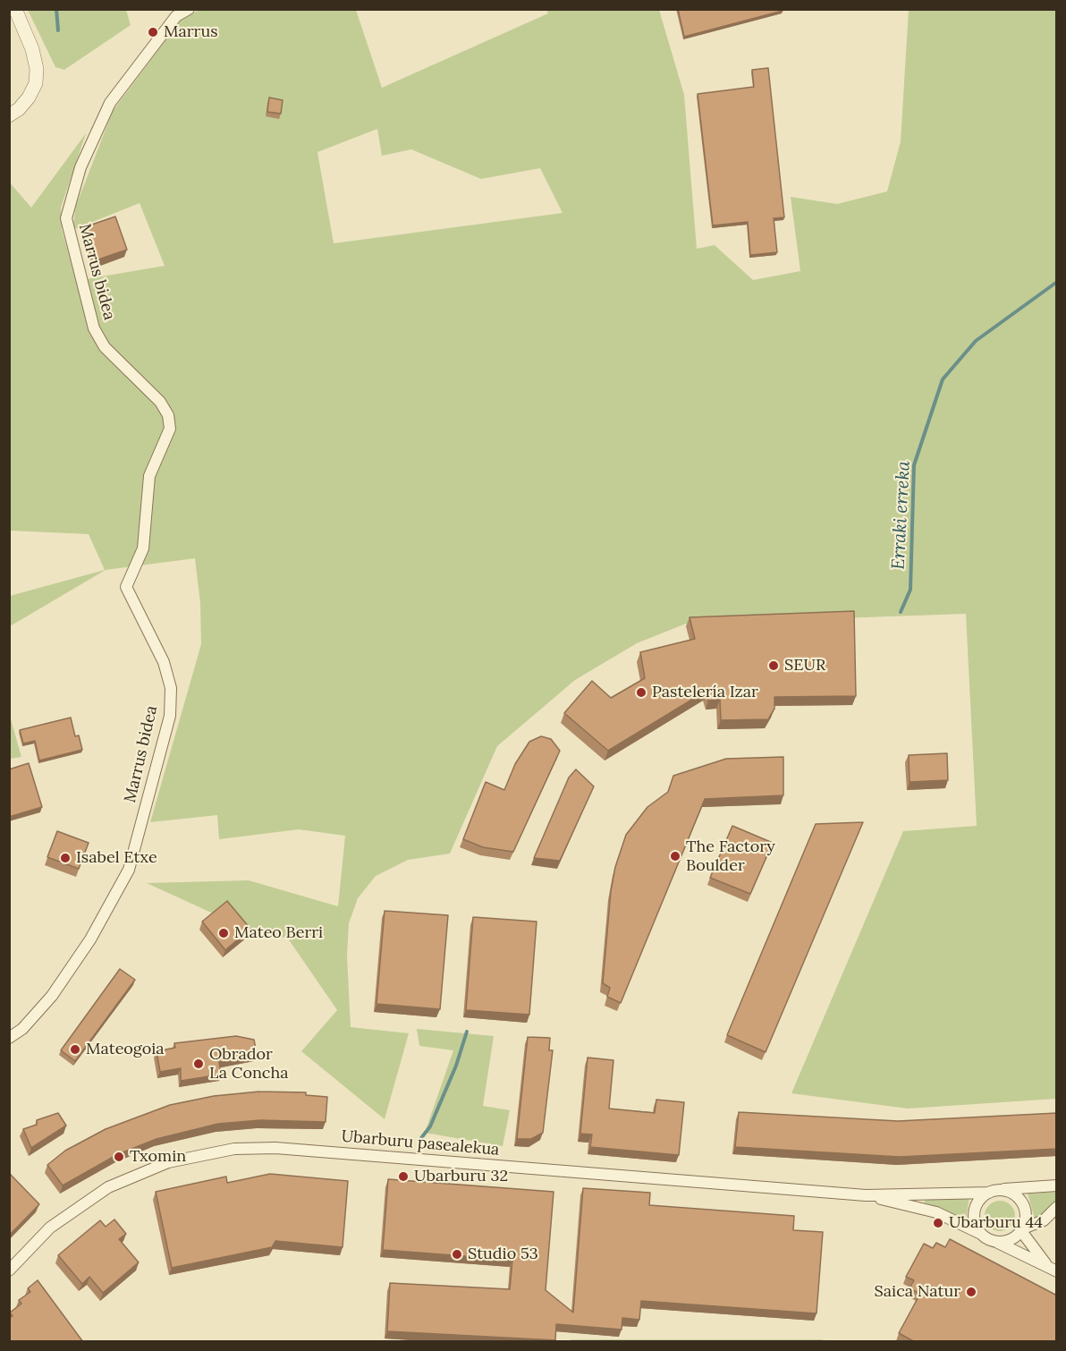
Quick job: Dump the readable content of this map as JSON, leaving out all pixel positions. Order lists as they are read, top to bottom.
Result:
{
  "streets": {
    "street": ["Marrus bidea", "Ubarburu pasealekua"]
  },
  "water": ["Erraki erreka"],
  "places": [
    "Marrus",
    "SEUR",
    "Pastelería Izar",
    "The Factory Boulder",
    "Isabel Etxe",
    "Mateo Berri",
    "Mateogoia",
    "Obrador La Concha",
    "Txomin",
    "Ubarburu 32",
    "Ubarburu 44",
    "Studio 53",
    "Saica Natur"
  ]
}
